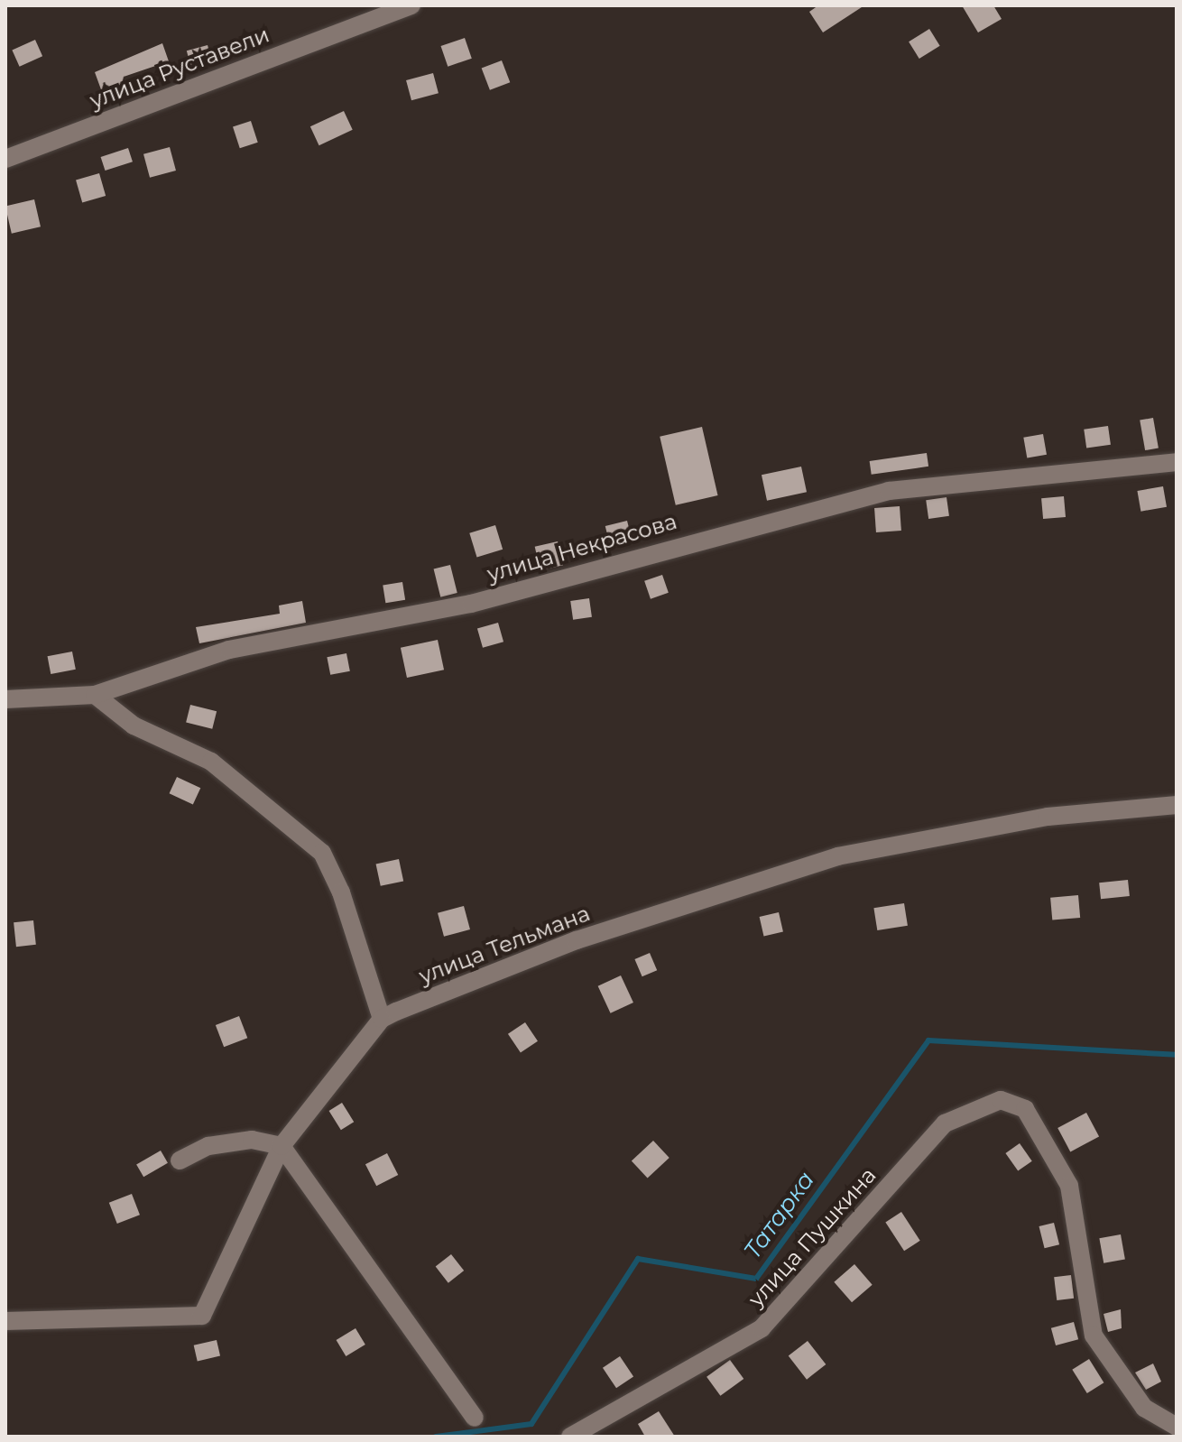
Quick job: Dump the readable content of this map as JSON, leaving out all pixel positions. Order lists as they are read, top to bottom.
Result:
{
  "streets": {
    "street": [
      "улица Руставели",
      "улица Некрасова",
      "улица Тельмана",
      "улица Пушкина"
    ]
  },
  "water": ["Татарка"]
}
